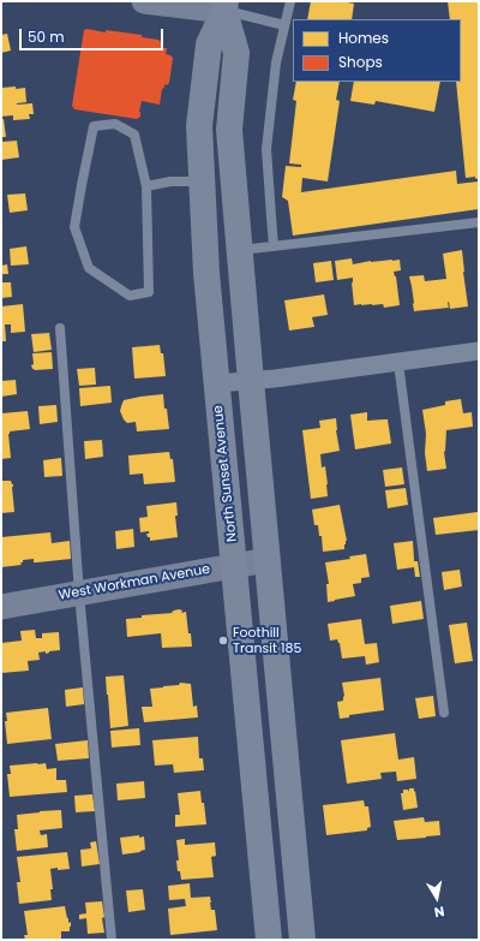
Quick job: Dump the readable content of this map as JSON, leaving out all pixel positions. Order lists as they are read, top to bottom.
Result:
{
  "streets": {
    "main road": ["North Sunset Avenue"],
    "street": ["West Workman Avenue"]
  },
  "crossings": [
    ["North Sunset Avenue", "West Workman Avenue"]
  ],
  "places": ["Foothill Transit 185"],
  "legend": ["Homes", "Shops"],
  "scale_bar": "50 m",
  "north": "bottom"
}
